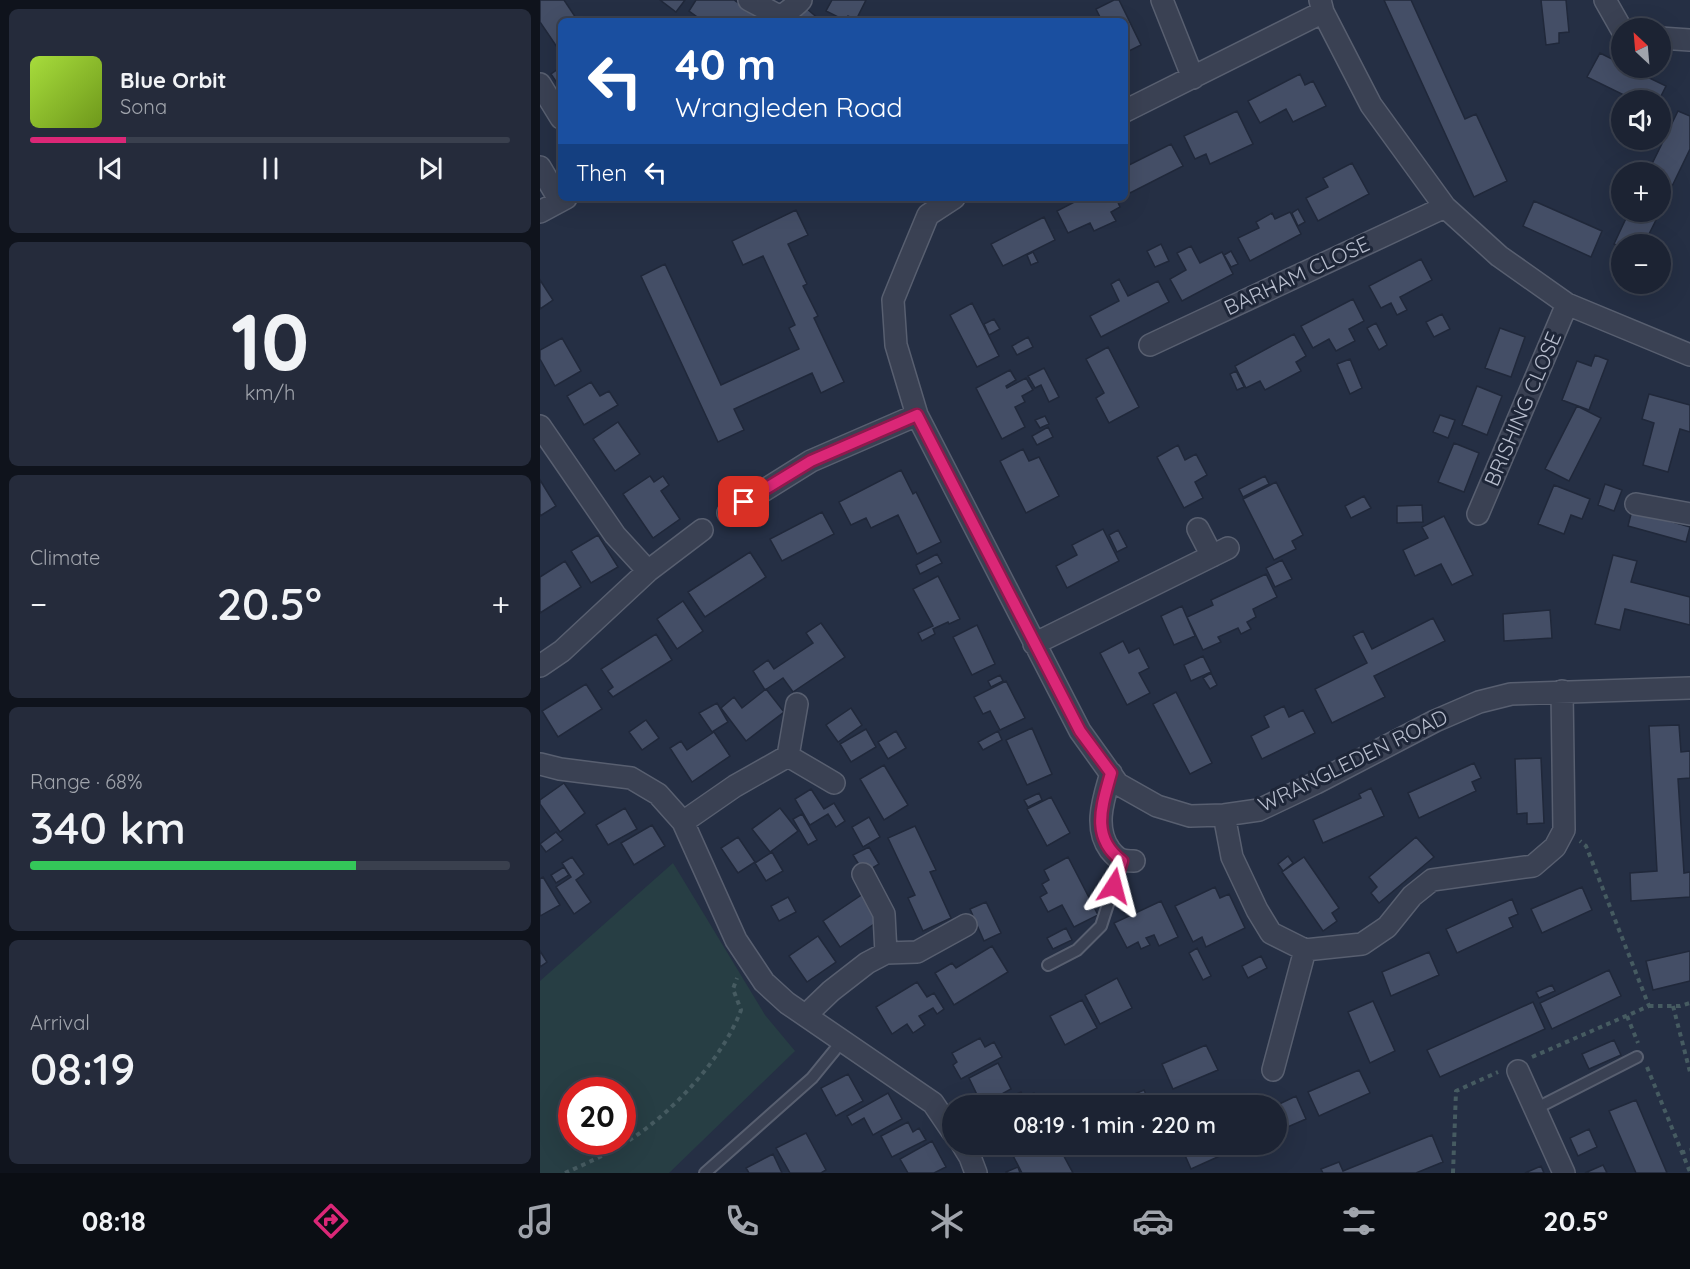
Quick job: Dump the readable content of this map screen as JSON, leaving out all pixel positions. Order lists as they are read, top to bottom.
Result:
{
  "streets": {
    "street": ["BARHAM CLOSE", "BRISHING CLOSE", "WRANGLEDEN ROAD"]
  },
  "north": "top left",
  "page": {
    "map_buttons": ["+", "−"],
    "turn": ["40 m", "Wrangleden Road"],
    "song": ["Blue Orbit", "Sona"],
    "then": "Then",
    "tile": [
      ["10", "km/h"],
      "Climate",
      ["Range · 68%", "340 km"],
      ["Arrival", "08:19"]
    ],
    "heat": ["−", "20.5°", "+"],
    "limit": "20",
    "trip": "08:19 · 1 min · 220 m",
    "tabs": ["08:18", "20.5°"]
  }
}
